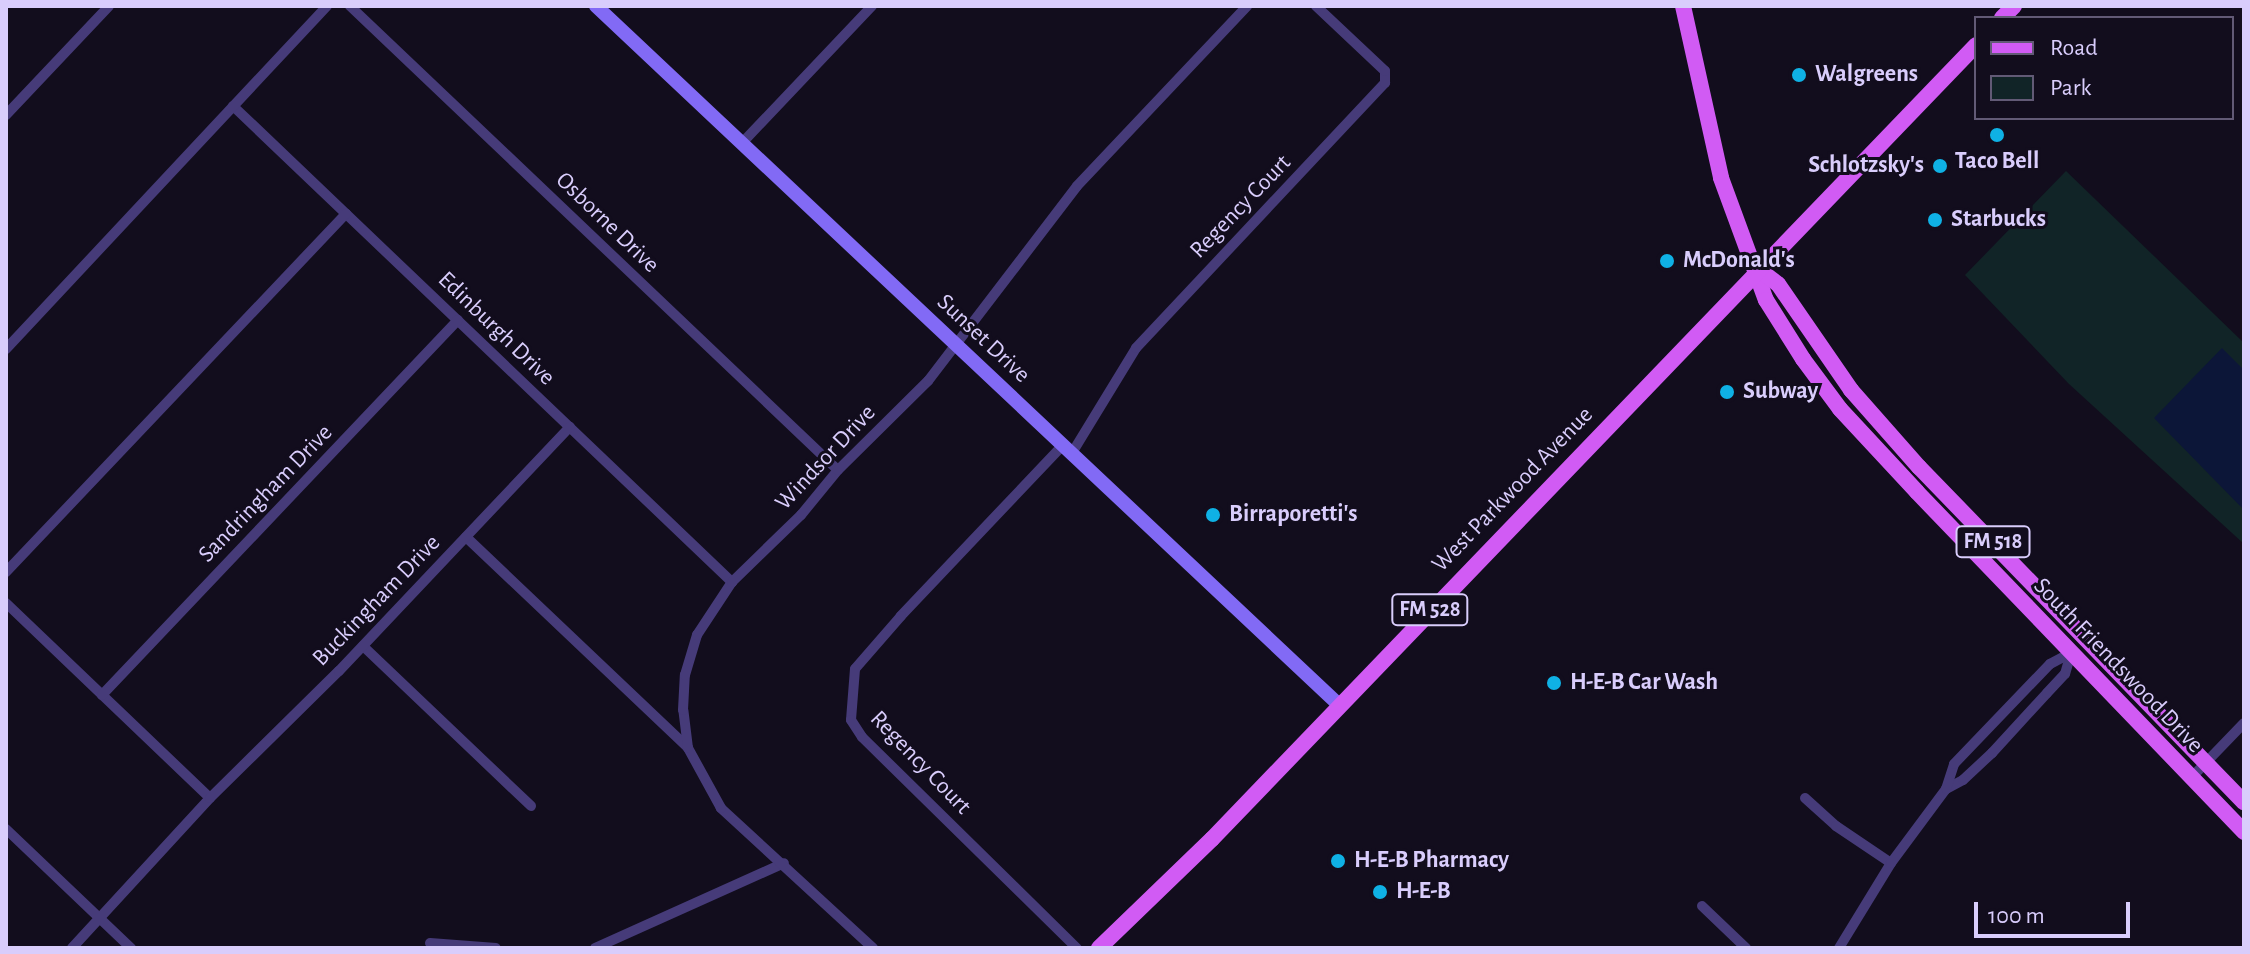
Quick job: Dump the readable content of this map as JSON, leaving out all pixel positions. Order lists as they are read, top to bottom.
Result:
{
  "streets": {
    "main road": [
      "West Parkwood Avenue",
      "FM 518",
      "FM 528",
      "South Friendswood Drive"
    ],
    "street": [
      "Regency Court",
      "Osborne Drive",
      "Edinburgh Drive",
      "Sunset Drive",
      "Windsor Drive",
      "Sandringham Drive",
      "Buckingham Drive"
    ]
  },
  "crossings": [
    ["Regency Court", "Sunset Drive"],
    ["Osborne Drive", "Windsor Drive"],
    ["Edinburgh Drive", "Windsor Drive"],
    ["Edinburgh Drive", "Sandringham Drive"],
    ["Edinburgh Drive", "Buckingham Drive"],
    ["Sunset Drive", "Windsor Drive"],
    ["Sunset Drive", "West Parkwood Avenue"],
    ["West Parkwood Avenue", "FM 528"],
    ["West Parkwood Avenue", "South Friendswood Drive"],
    ["FM 528", "South Friendswood Drive"]
  ],
  "places": [
    "Walgreens",
    "Taco Bell",
    "Schlotzsky's",
    "Starbucks",
    "McDonald's",
    "Subway",
    "Birraporetti's",
    "H-E-B Car Wash",
    "H-E-B Pharmacy",
    "H-E-B"
  ],
  "legend": ["Road", "Park"],
  "scale_bar": "100 m"
}
